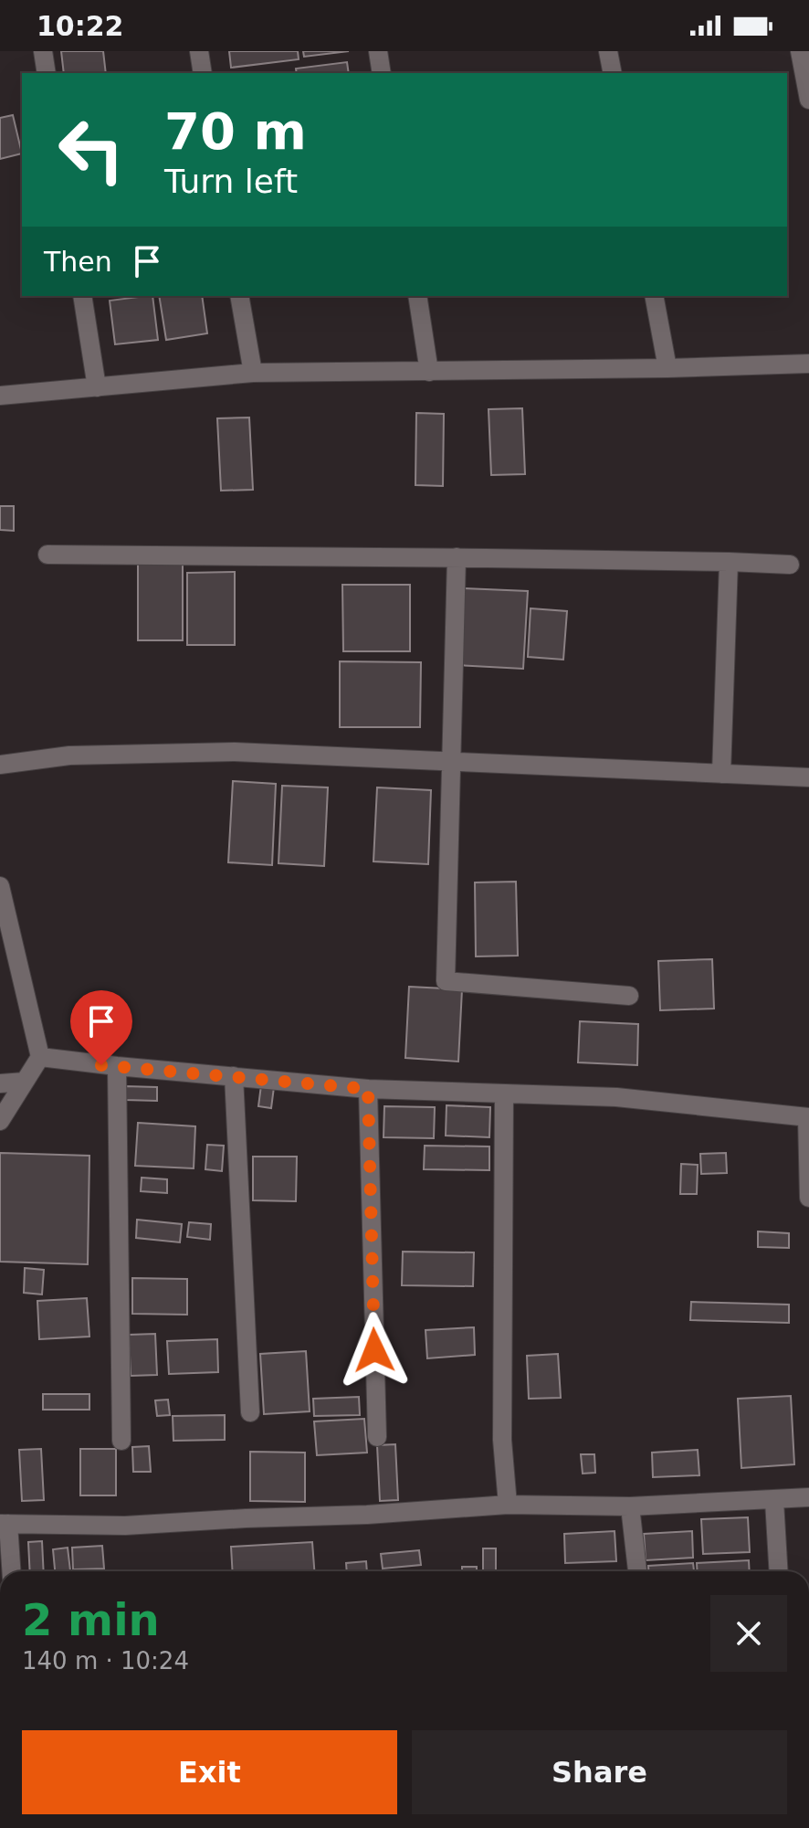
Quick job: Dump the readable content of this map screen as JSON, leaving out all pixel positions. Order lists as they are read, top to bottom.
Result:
{
  "page": {
    "status": "10:22",
    "turn": ["70 m", "Turn left"],
    "then": "Then",
    "heading": ["2 min", "140 m · 10:24"],
    "buttons": ["Exit", "Share"]
  }
}
